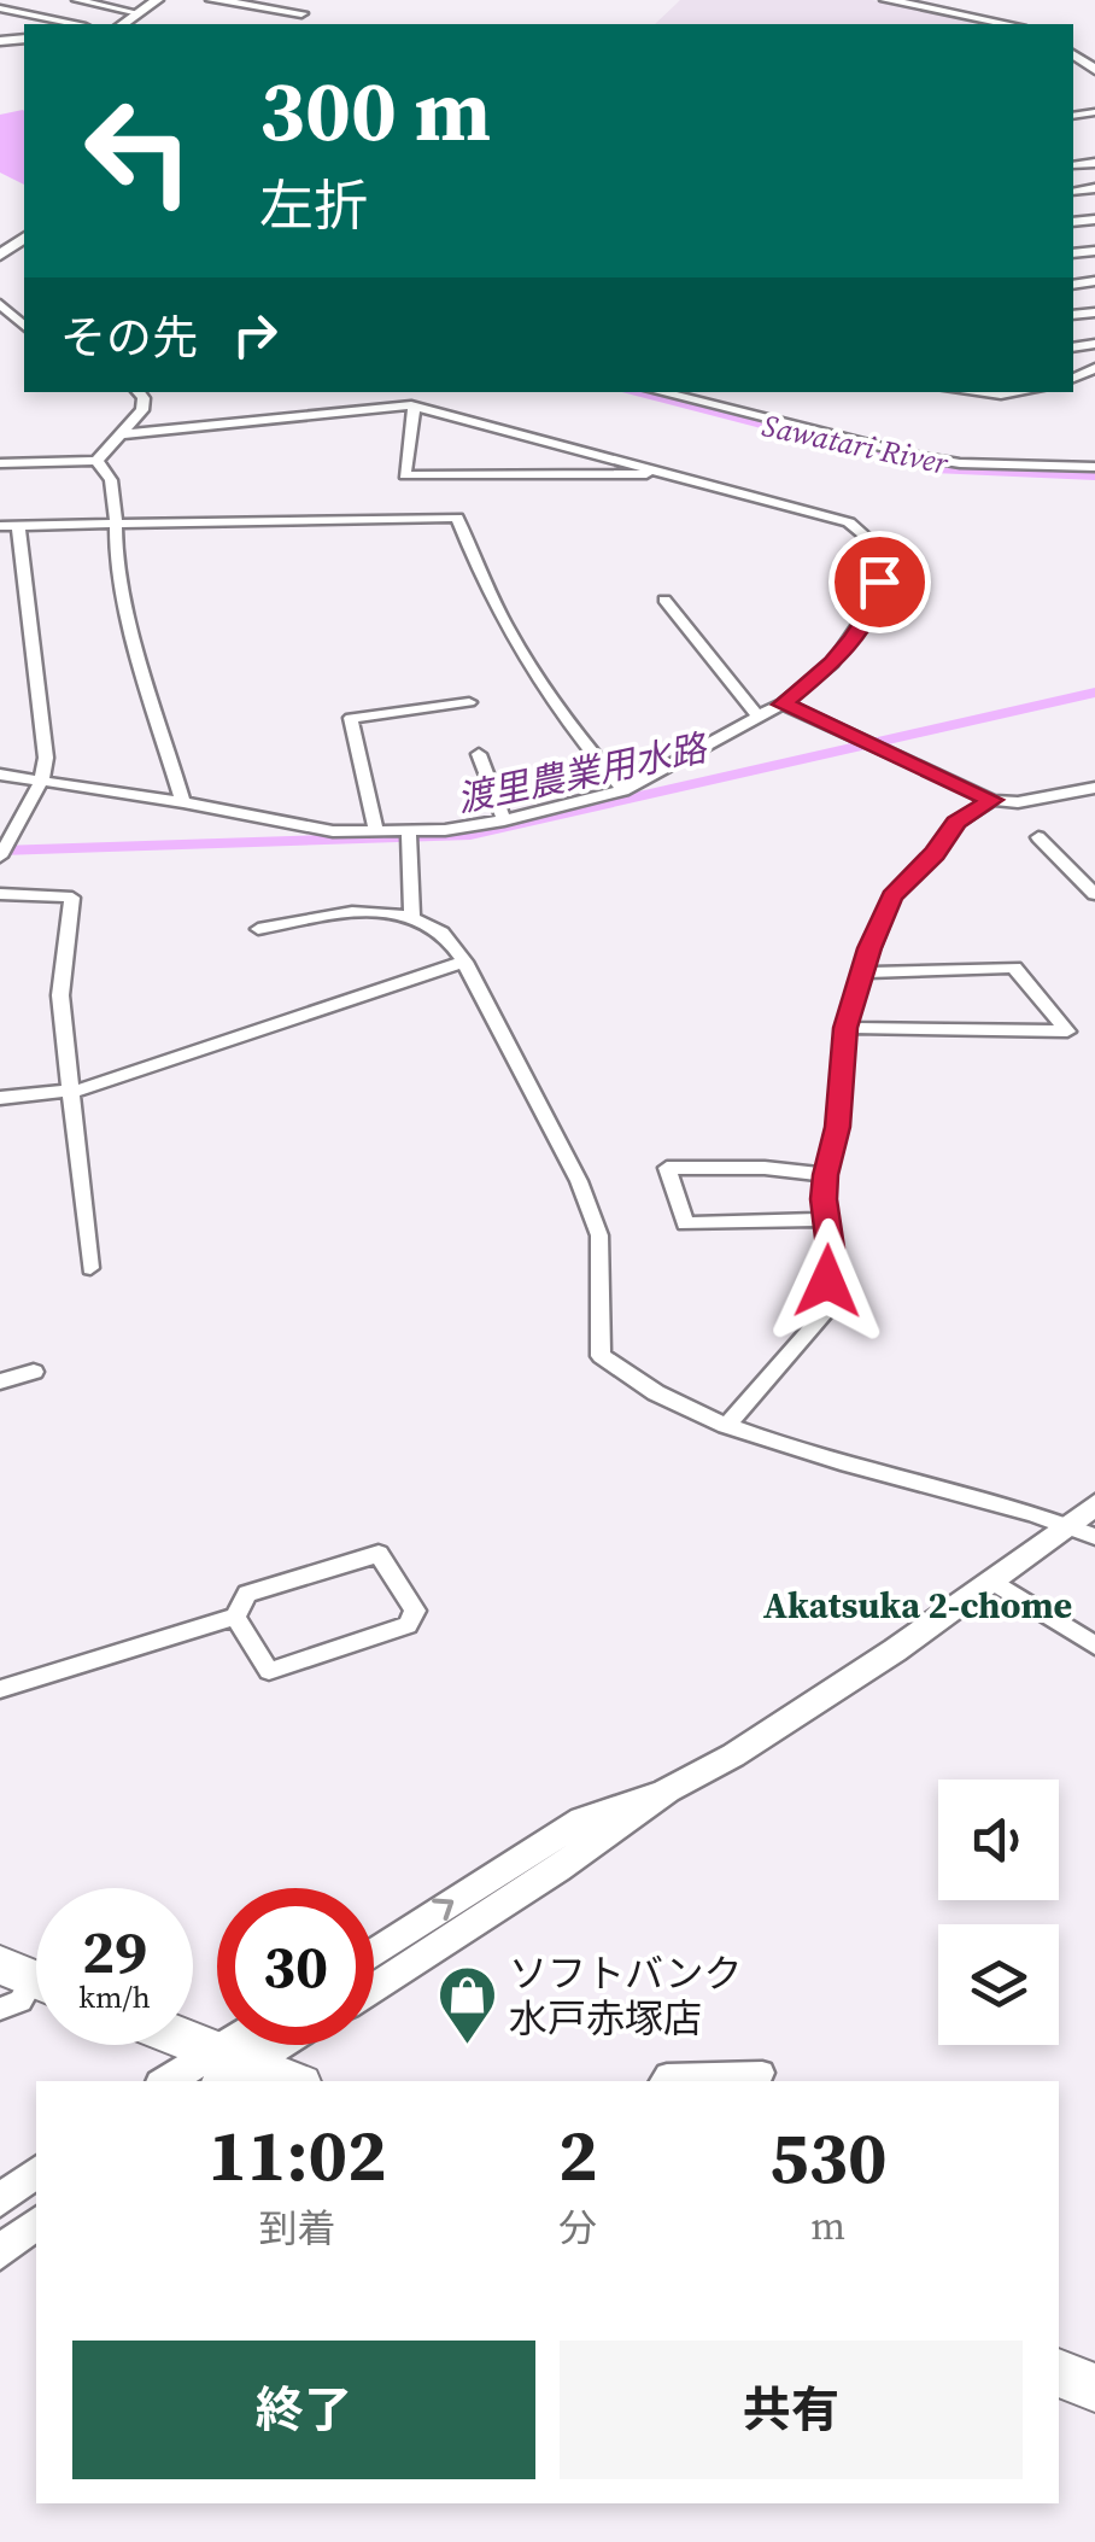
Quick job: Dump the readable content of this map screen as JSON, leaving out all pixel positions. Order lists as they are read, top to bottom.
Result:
{
  "districts": ["Akatsuka 2-chome"],
  "water": ["Sawatari River", "渡里農業用水路"],
  "places": {
    "shop": ["ソフトバンク 水戸赤塚店"]
  },
  "page": {
    "turn": ["300 m", "左折"],
    "then": "その先",
    "speed": "29 km/h",
    "limit": "30",
    "eta": [
      "11:02",
      "到着",
      "2",
      "分",
      "530",
      "m"
    ],
    "buttons": ["終了", "共有"]
  }
}
